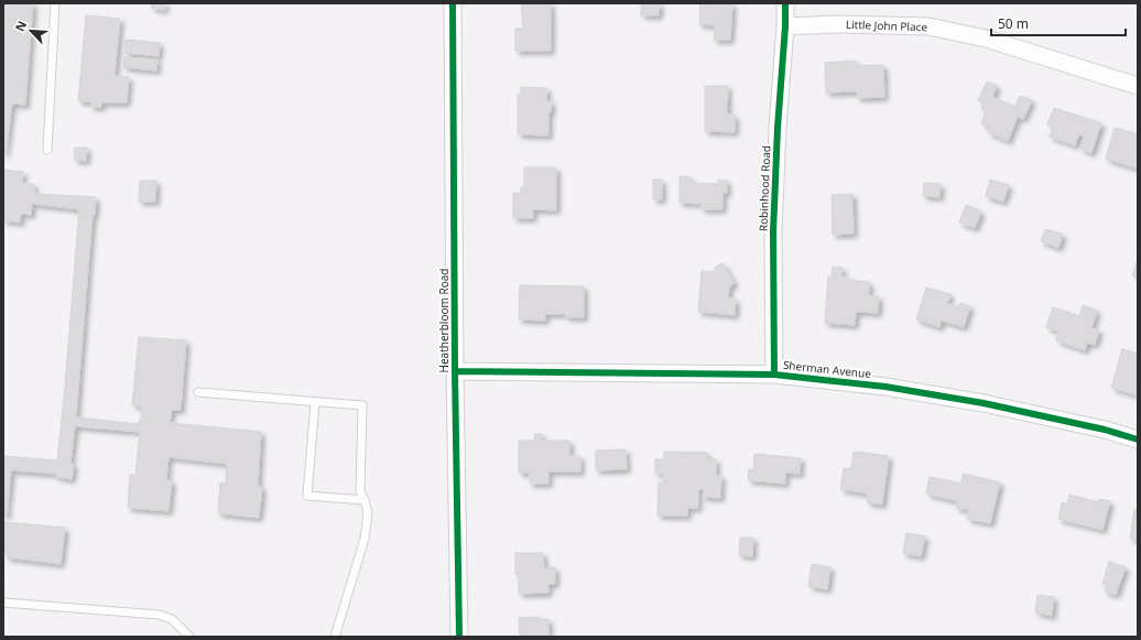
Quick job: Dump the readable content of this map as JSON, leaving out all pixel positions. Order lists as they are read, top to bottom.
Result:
{
  "streets": {
    "street": [
      "Little John Place",
      "Robinhood Road",
      "Heatherbloom Road",
      "Sherman Avenue"
    ]
  },
  "crossings": [
    ["Little John Place", "Robinhood Road"],
    ["Robinhood Road", "Sherman Avenue"],
    ["Heatherbloom Road", "Sherman Avenue"]
  ],
  "scale_bar": "50 m",
  "north": "top left"
}
